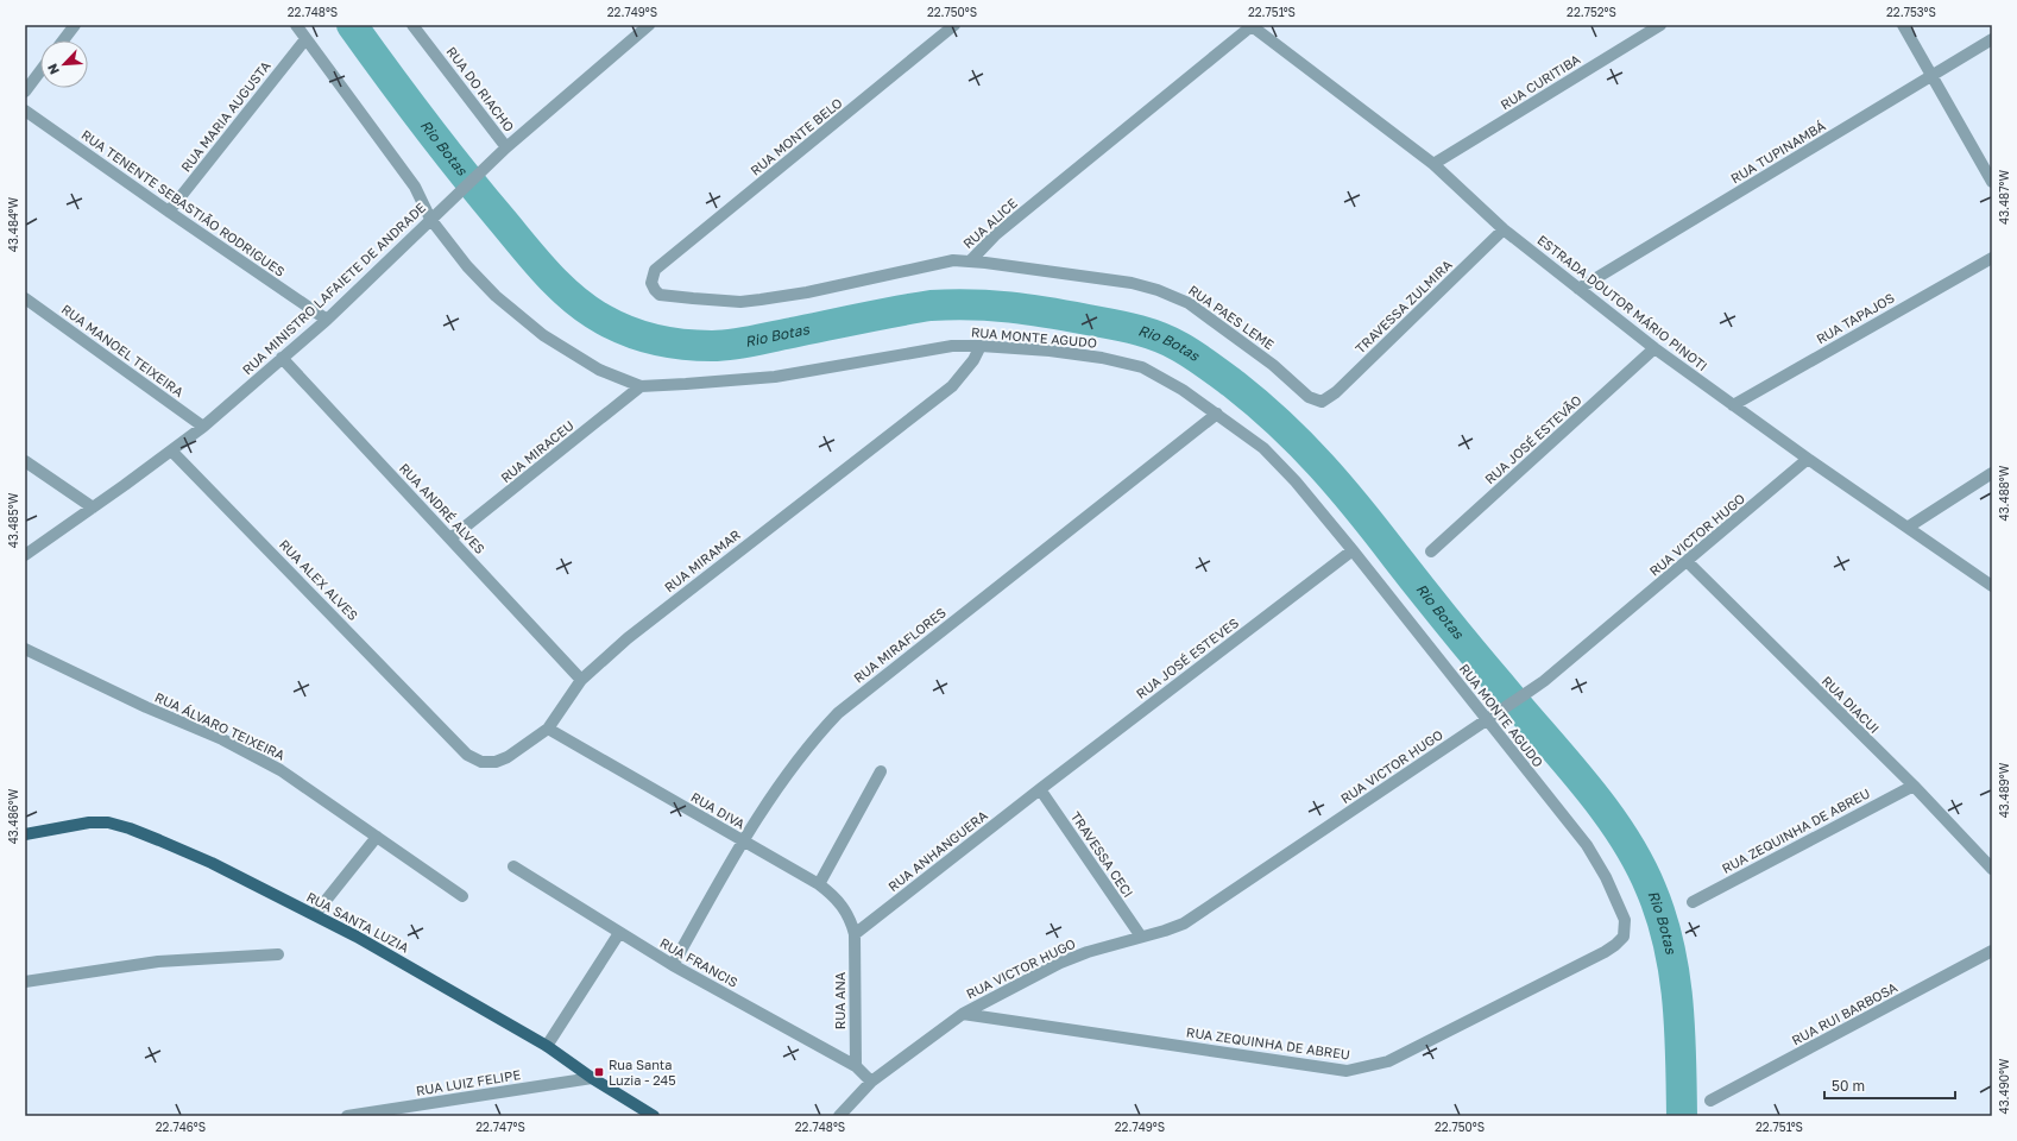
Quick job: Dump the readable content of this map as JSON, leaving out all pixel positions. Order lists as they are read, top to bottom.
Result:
{
  "streets": {
    "main road": ["RUA SANTA LUZIA"],
    "street": [
      "RUA CURITIBA",
      "RUA DO RIACHO",
      "RUA MARIA AUGUSTA",
      "RUA MONTE BELO",
      "RUA TUPINAMBÁ",
      "RUA TENENTE SEBASTIÃO RODRIGUES",
      "RUA ALICE",
      "RUA MINISTRO LAFAIETE DE ANDRADE",
      "ESTRADA DOUTOR MÁRIO PINOTI",
      "TRAVESSA ZULMIRA",
      "RUA PAES LEME",
      "RUA TAPAJOS",
      "RUA MONTE AGUDO",
      "RUA MANOEL TEIXEIRA",
      "RUA JOSÉ ESTEVÃO",
      "RUA MIRACEU",
      "RUA ANDRÉ ALVES",
      "RUA VICTOR HUGO",
      "RUA MIRAMAR",
      "RUA ALEX ALVES",
      "RUA MIRAFLORES",
      "RUA JOSÉ ESTEVES",
      "RUA DIACUI",
      "RUA ÁLVARO TEIXEIRA",
      "RUA DIVA",
      "RUA ZEQUINHA DE ABREU",
      "RUA ANHANGUERA",
      "TRAVESSA CECI",
      "RUA FRANCIS",
      "RUA ANA",
      "RUA RUI BARBOSA",
      "RUA LUIZ FELIPE"
    ]
  },
  "crossings": [
    ["RUA CURITIBA", "ESTRADA DOUTOR MÁRIO PINOTI"],
    ["RUA DO RIACHO", "RUA MINISTRO LAFAIETE DE ANDRADE"],
    ["RUA MARIA AUGUSTA", "RUA TENENTE SEBASTIÃO RODRIGUES"],
    ["RUA MARIA AUGUSTA", "RUA MONTE AGUDO"],
    ["RUA MONTE BELO", "RUA ALICE"],
    ["RUA TUPINAMBÁ", "ESTRADA DOUTOR MÁRIO PINOTI"],
    ["RUA TENENTE SEBASTIÃO RODRIGUES", "RUA MINISTRO LAFAIETE DE ANDRADE"],
    ["RUA ALICE", "ESTRADA DOUTOR MÁRIO PINOTI"],
    ["RUA ALICE", "RUA PAES LEME"],
    ["RUA MINISTRO LAFAIETE DE ANDRADE", "RUA MONTE AGUDO"],
    ["RUA MINISTRO LAFAIETE DE ANDRADE", "RUA MANOEL TEIXEIRA"],
    ["RUA MINISTRO LAFAIETE DE ANDRADE", "RUA ANDRÉ ALVES"],
    ["RUA MINISTRO LAFAIETE DE ANDRADE", "RUA ALEX ALVES"],
    ["ESTRADA DOUTOR MÁRIO PINOTI", "TRAVESSA ZULMIRA"],
    ["ESTRADA DOUTOR MÁRIO PINOTI", "RUA TAPAJOS"],
    ["ESTRADA DOUTOR MÁRIO PINOTI", "RUA JOSÉ ESTEVÃO"],
    ["ESTRADA DOUTOR MÁRIO PINOTI", "RUA VICTOR HUGO"],
    ["TRAVESSA ZULMIRA", "RUA PAES LEME"],
    ["RUA MONTE AGUDO", "RUA MIRACEU"],
    ["RUA MONTE AGUDO", "RUA VICTOR HUGO"],
    ["RUA MONTE AGUDO", "RUA MIRAMAR"],
    ["RUA MONTE AGUDO", "RUA MIRAFLORES"],
    ["RUA MONTE AGUDO", "RUA JOSÉ ESTEVES"],
    ["RUA MONTE AGUDO", "RUA ZEQUINHA DE ABREU"],
    ["RUA MIRACEU", "RUA ANDRÉ ALVES"],
    ["RUA ANDRÉ ALVES", "RUA MIRAMAR"],
    ["RUA VICTOR HUGO", "RUA DIACUI"],
    ["RUA VICTOR HUGO", "RUA ZEQUINHA DE ABREU"],
    ["RUA VICTOR HUGO", "TRAVESSA CECI"],
    ["RUA VICTOR HUGO", "RUA FRANCIS"],
    ["RUA MIRAMAR", "RUA ALEX ALVES"],
    ["RUA MIRAMAR", "RUA DIVA"],
    ["RUA MIRAFLORES", "RUA DIVA"],
    ["RUA MIRAFLORES", "RUA FRANCIS"],
    ["RUA JOSÉ ESTEVES", "RUA ANHANGUERA"],
    ["RUA JOSÉ ESTEVES", "TRAVESSA CECI"],
    ["RUA DIACUI", "RUA ZEQUINHA DE ABREU"],
    ["RUA DIVA", "RUA ANHANGUERA"],
    ["RUA DIVA", "RUA ANA"],
    ["RUA ANHANGUERA", "TRAVESSA CECI"],
    ["RUA ANHANGUERA", "RUA ANA"],
    ["RUA SANTA LUZIA", "RUA LUIZ FELIPE"],
    ["RUA FRANCIS", "RUA ANA"]
  ],
  "water": ["Rio Botas"],
  "places": {
    "transit": ["Rua Santa Luzia - 245"]
  },
  "scale_bar": "50 m",
  "north": "bottom left",
  "coordinates": [
    "22.748°S",
    "22.749°S",
    "22.750°S",
    "22.751°S",
    "22.752°S",
    "22.753°S",
    "43.487°W",
    "43.484°W",
    "43.488°W",
    "43.485°W",
    "43.489°W",
    "43.486°W",
    "43.490°W",
    "22.746°S",
    "22.747°S"
  ]
}
